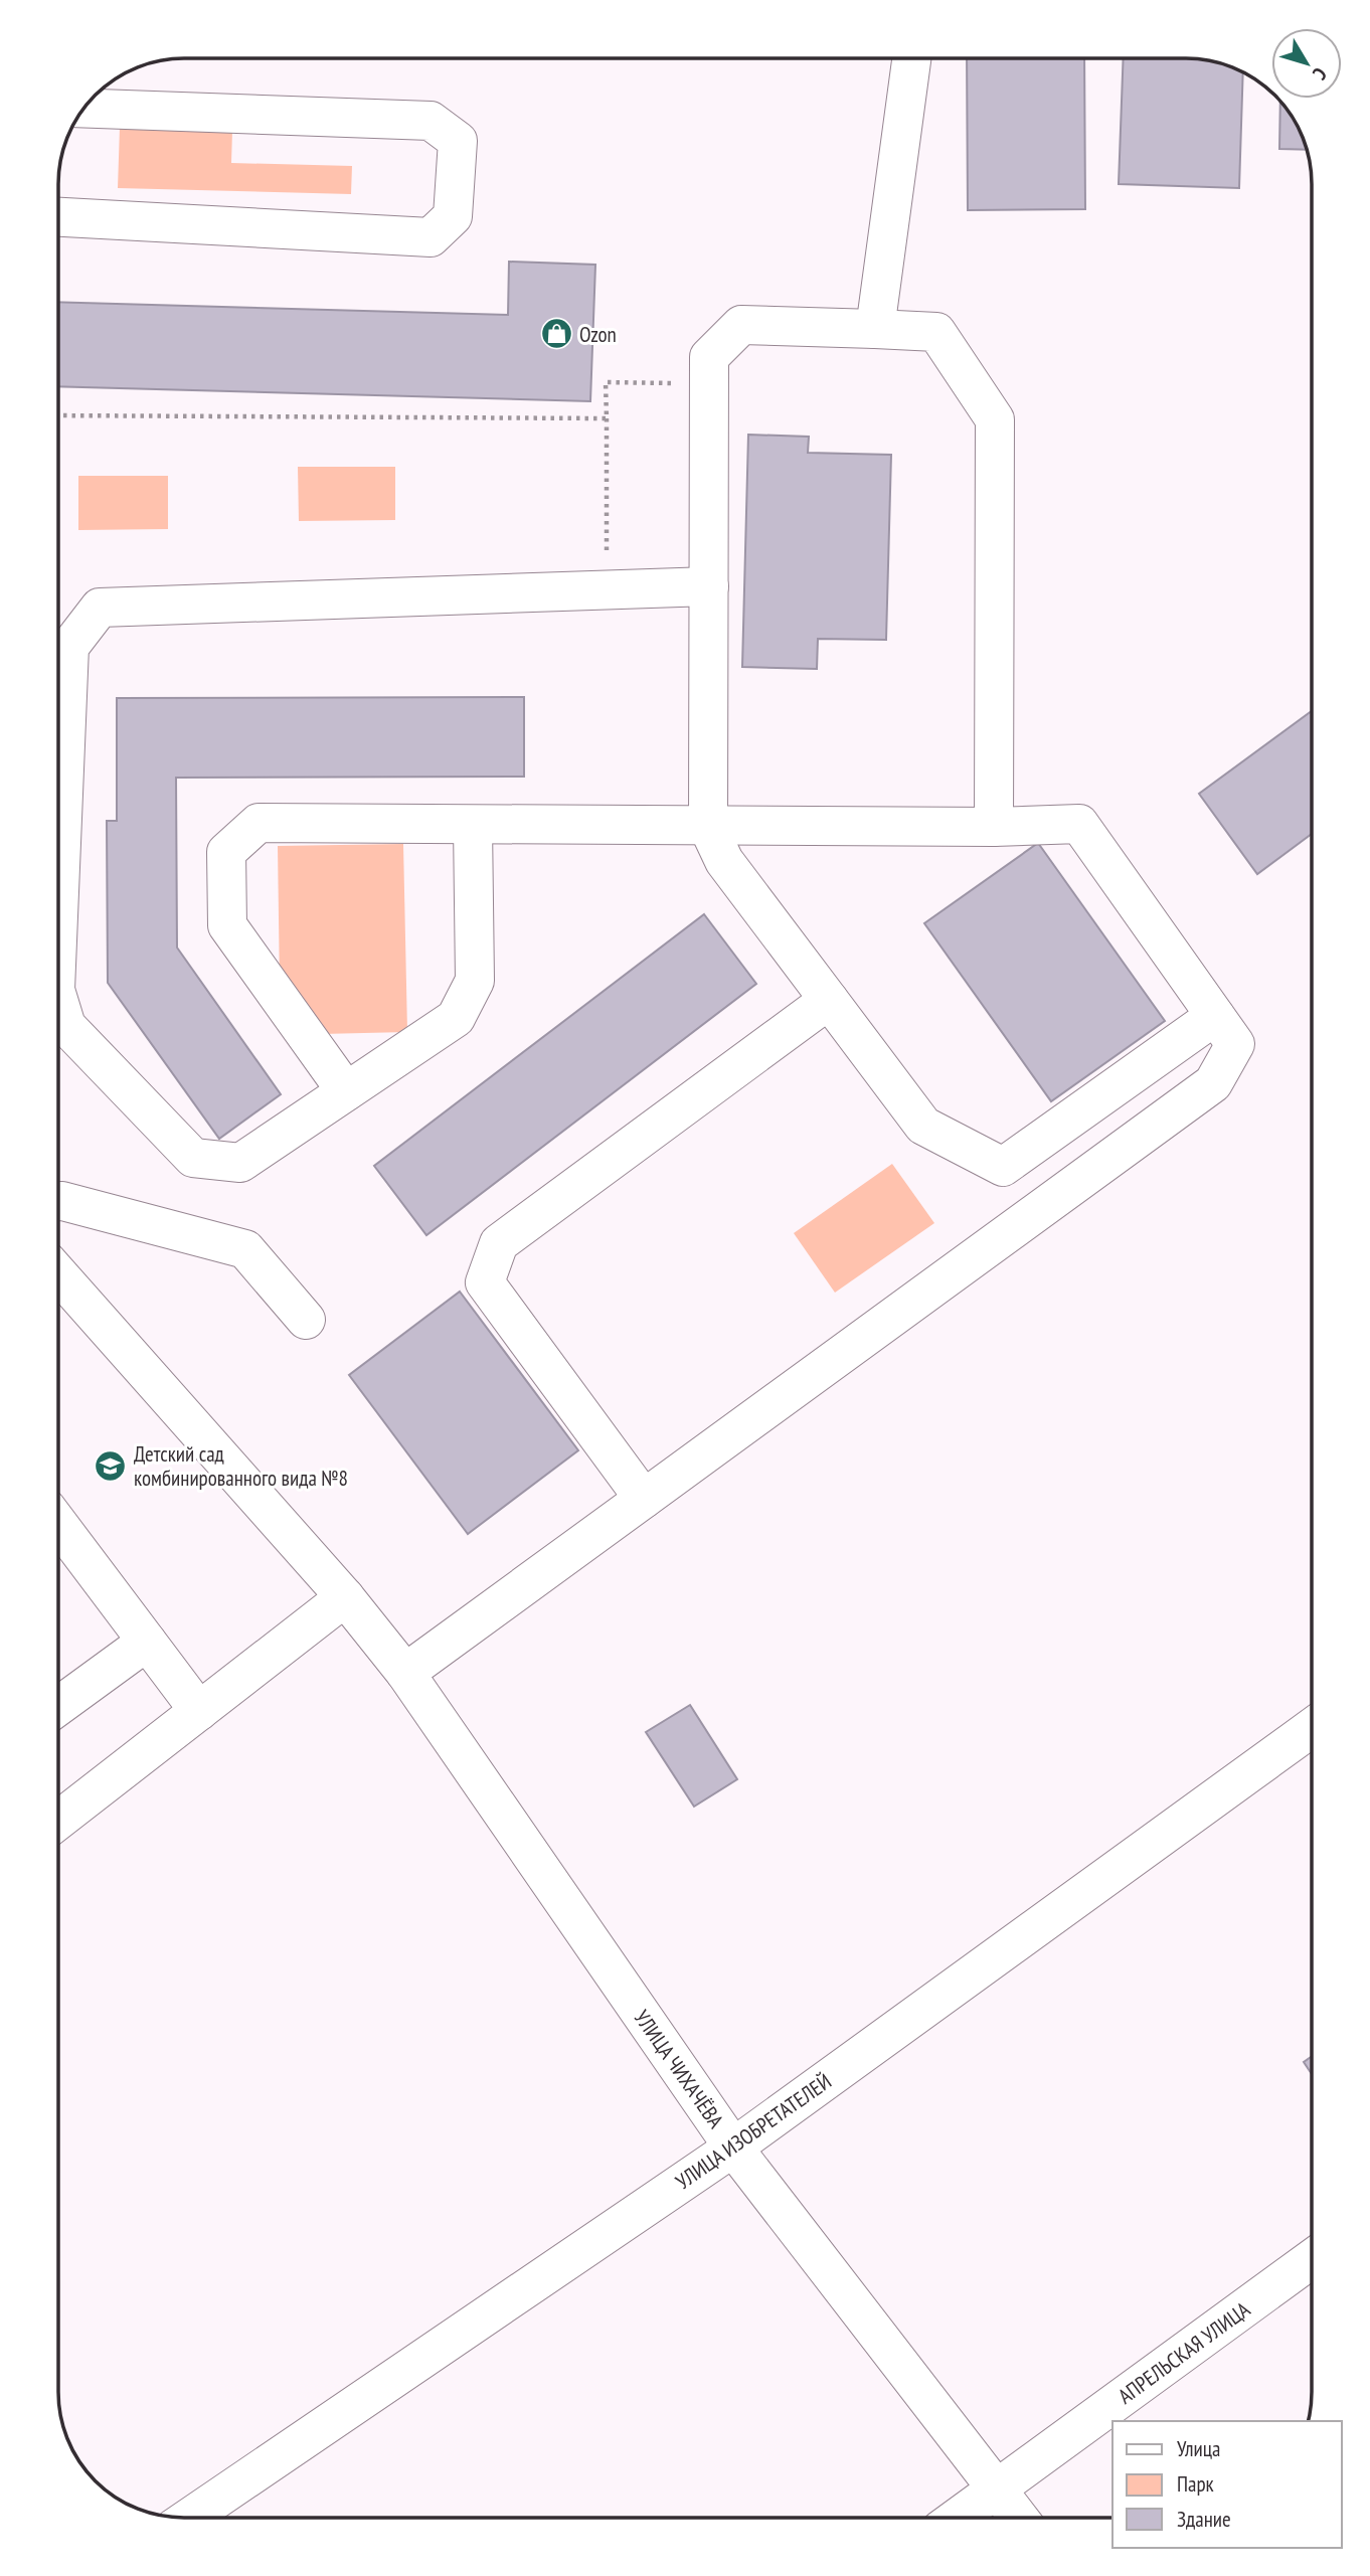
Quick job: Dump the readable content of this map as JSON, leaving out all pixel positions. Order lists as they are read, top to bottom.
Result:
{
  "streets": {
    "street": ["УЛИЦА ЧИХАЧЁВА", "УЛИЦА ИЗОБРЕТАТЕЛЕЙ", "АПРЕЛЬСКАЯ УЛИЦА"]
  },
  "crossings": [
    ["УЛИЦА ЧИХАЧЁВА", "УЛИЦА ИЗОБРЕТАТЕЛЕЙ"],
    ["УЛИЦА ЧИХАЧЁВА", "АПРЕЛЬСКАЯ УЛИЦА"]
  ],
  "places": {
    "shop": ["Ozon"],
    "school or university": ["Детский сад комбинированного вида №8"]
  },
  "legend": ["Улица", "Парк", "Здание"],
  "north": "bottom right"
}
